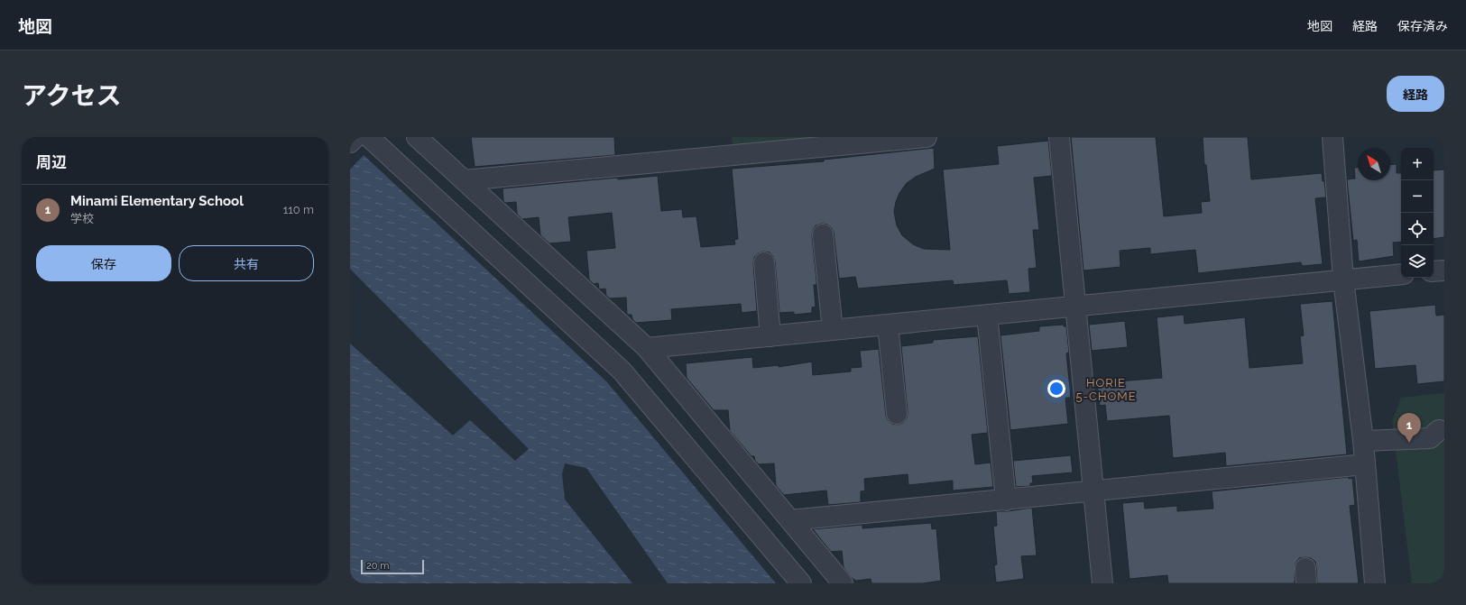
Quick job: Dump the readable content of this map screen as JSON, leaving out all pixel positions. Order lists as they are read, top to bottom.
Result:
{
  "districts": ["HORIE 5-CHOME"],
  "scale_bar": "20 m",
  "north": "top left",
  "page": {
    "header": "地図",
    "nav": ["地図", "経路", "保存済み"],
    "title": "アクセス",
    "buttons": [
      "経路",
      ["保存", "共有"]
    ],
    "heading": "周辺",
    "map_buttons": ["+", "−"],
    "list": [
      {
        "mark": "1",
        "name": "Minami Elementary School",
        "note": "学校",
        "value": "110 m"
      }
    ],
    "pins": "1",
    "scale": "20 m"
  }
}
